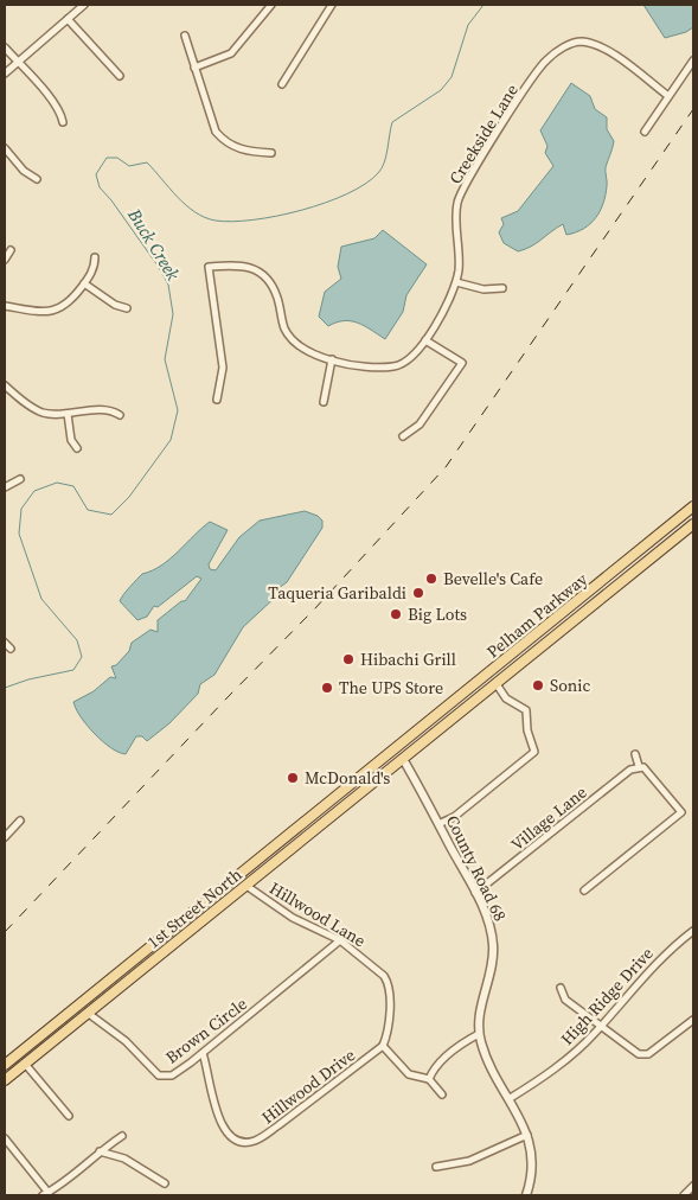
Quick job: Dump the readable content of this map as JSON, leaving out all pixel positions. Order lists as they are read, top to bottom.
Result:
{
  "streets": {
    "main road": ["Pelham Parkway", "1st Street North"],
    "street": [
      "Creekside Lane",
      "Village Lane",
      "County Road 68",
      "Hillwood Lane",
      "High Ridge Drive",
      "Brown Circle",
      "Hillwood Drive"
    ]
  },
  "crossings": [
    ["Pelham Parkway", "County Road 68"],
    ["Pelham Parkway", "1st Street North"],
    ["Village Lane", "County Road 68"],
    ["County Road 68", "1st Street North"],
    ["County Road 68", "High Ridge Drive"],
    ["1st Street North", "Hillwood Lane"],
    ["1st Street North", "Brown Circle"],
    ["Hillwood Lane", "Brown Circle"],
    ["Hillwood Lane", "Hillwood Drive"],
    ["Brown Circle", "Hillwood Drive"]
  ],
  "water": ["Buck Creek"],
  "places": [
    "Bevelle's Cafe",
    "Taqueria Garibaldi",
    "Big Lots",
    "Hibachi Grill",
    "Sonic",
    "The UPS Store",
    "McDonald's"
  ]
}
